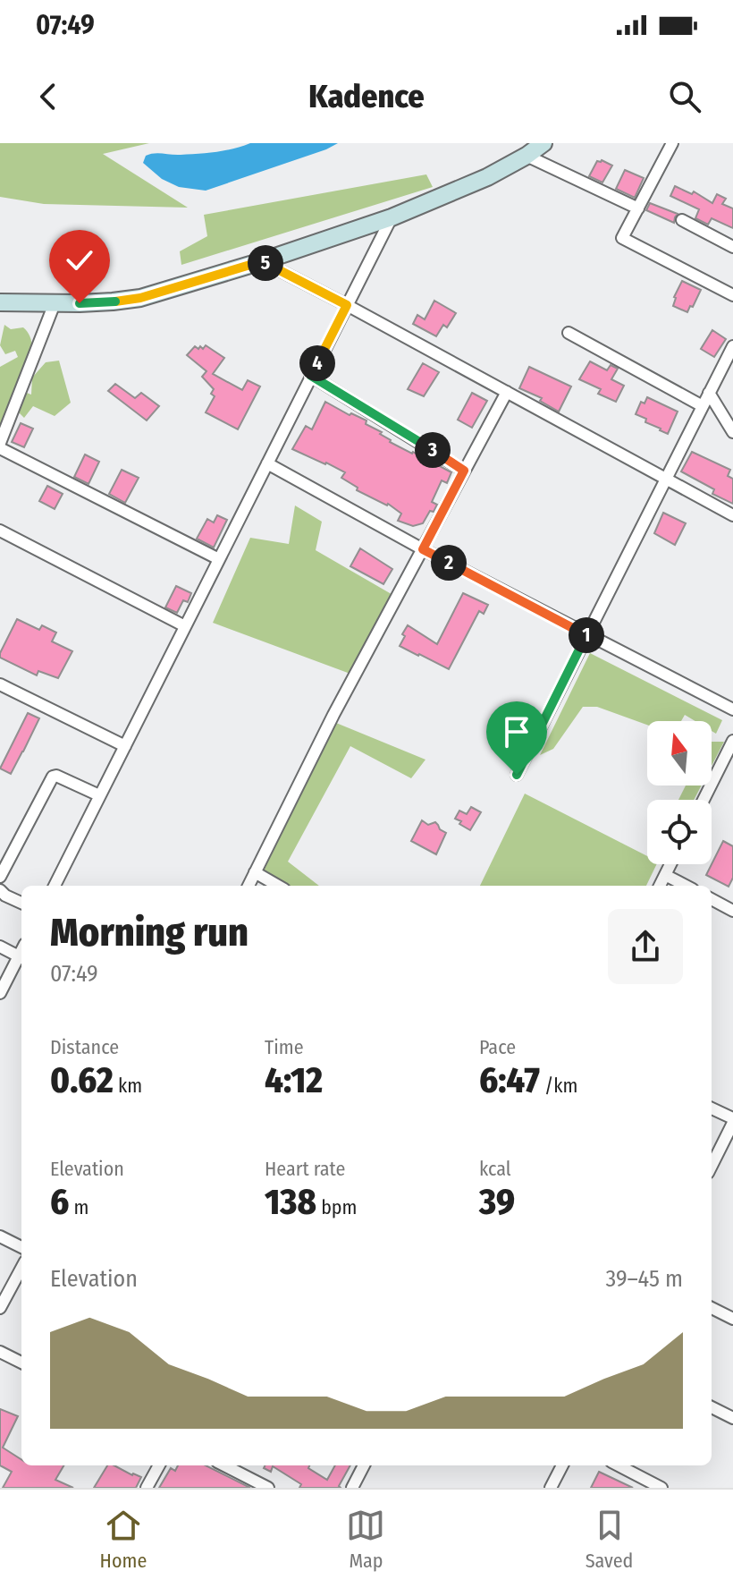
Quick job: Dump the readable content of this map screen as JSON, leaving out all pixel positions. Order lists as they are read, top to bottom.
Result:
{
  "north": "top",
  "page": {
    "status": "07:49",
    "header": "Kadence",
    "pins": [
      "5",
      "4",
      "3",
      "2",
      "1"
    ],
    "heading": ["Morning run", "07:49"],
    "stats": [
      ["Distance", "0.62 km"],
      ["Time", "4:12"],
      ["Pace", "6:47 /km"],
      ["Elevation", "6 m"],
      ["Heart rate", "138 bpm"],
      ["kcal", "39"]
    ],
    "chart": ["Elevation", "39–45 m"],
    "tabs": ["Home", "Map", "Saved"]
  }
}
